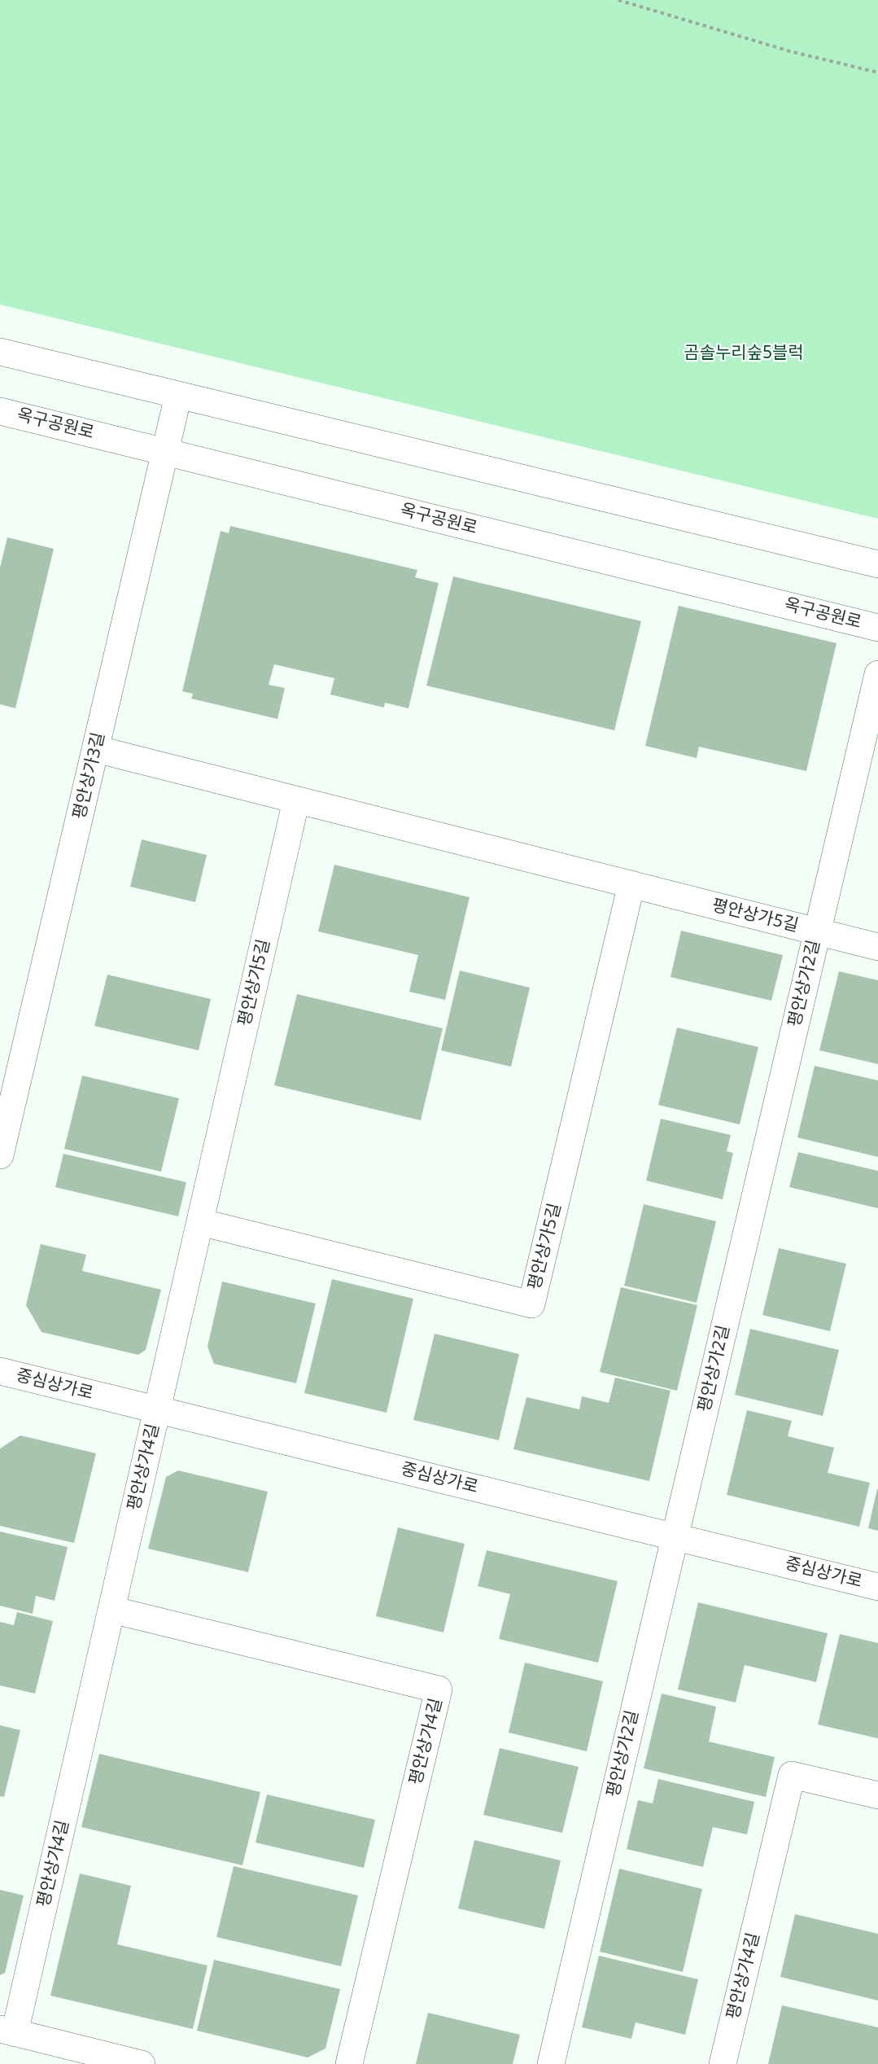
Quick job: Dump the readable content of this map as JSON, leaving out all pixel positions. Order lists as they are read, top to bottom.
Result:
{
  "streets": {
    "street": [
      "옥구공원로",
      "평안상가3길",
      "평안상가5길",
      "평안상가2길",
      "중심상가로",
      "평안상가4길"
    ]
  },
  "crossings": [
    ["옥구공원로", "평안상가3길"],
    ["평안상가3길", "평안상가5길"],
    ["평안상가5길", "평안상가2길"],
    ["평안상가5길", "중심상가로"],
    ["평안상가5길", "평안상가4길"],
    ["평안상가2길", "중심상가로"],
    ["중심상가로", "평안상가4길"]
  ],
  "parks": ["곰솔누리숲5블럭"]
}
